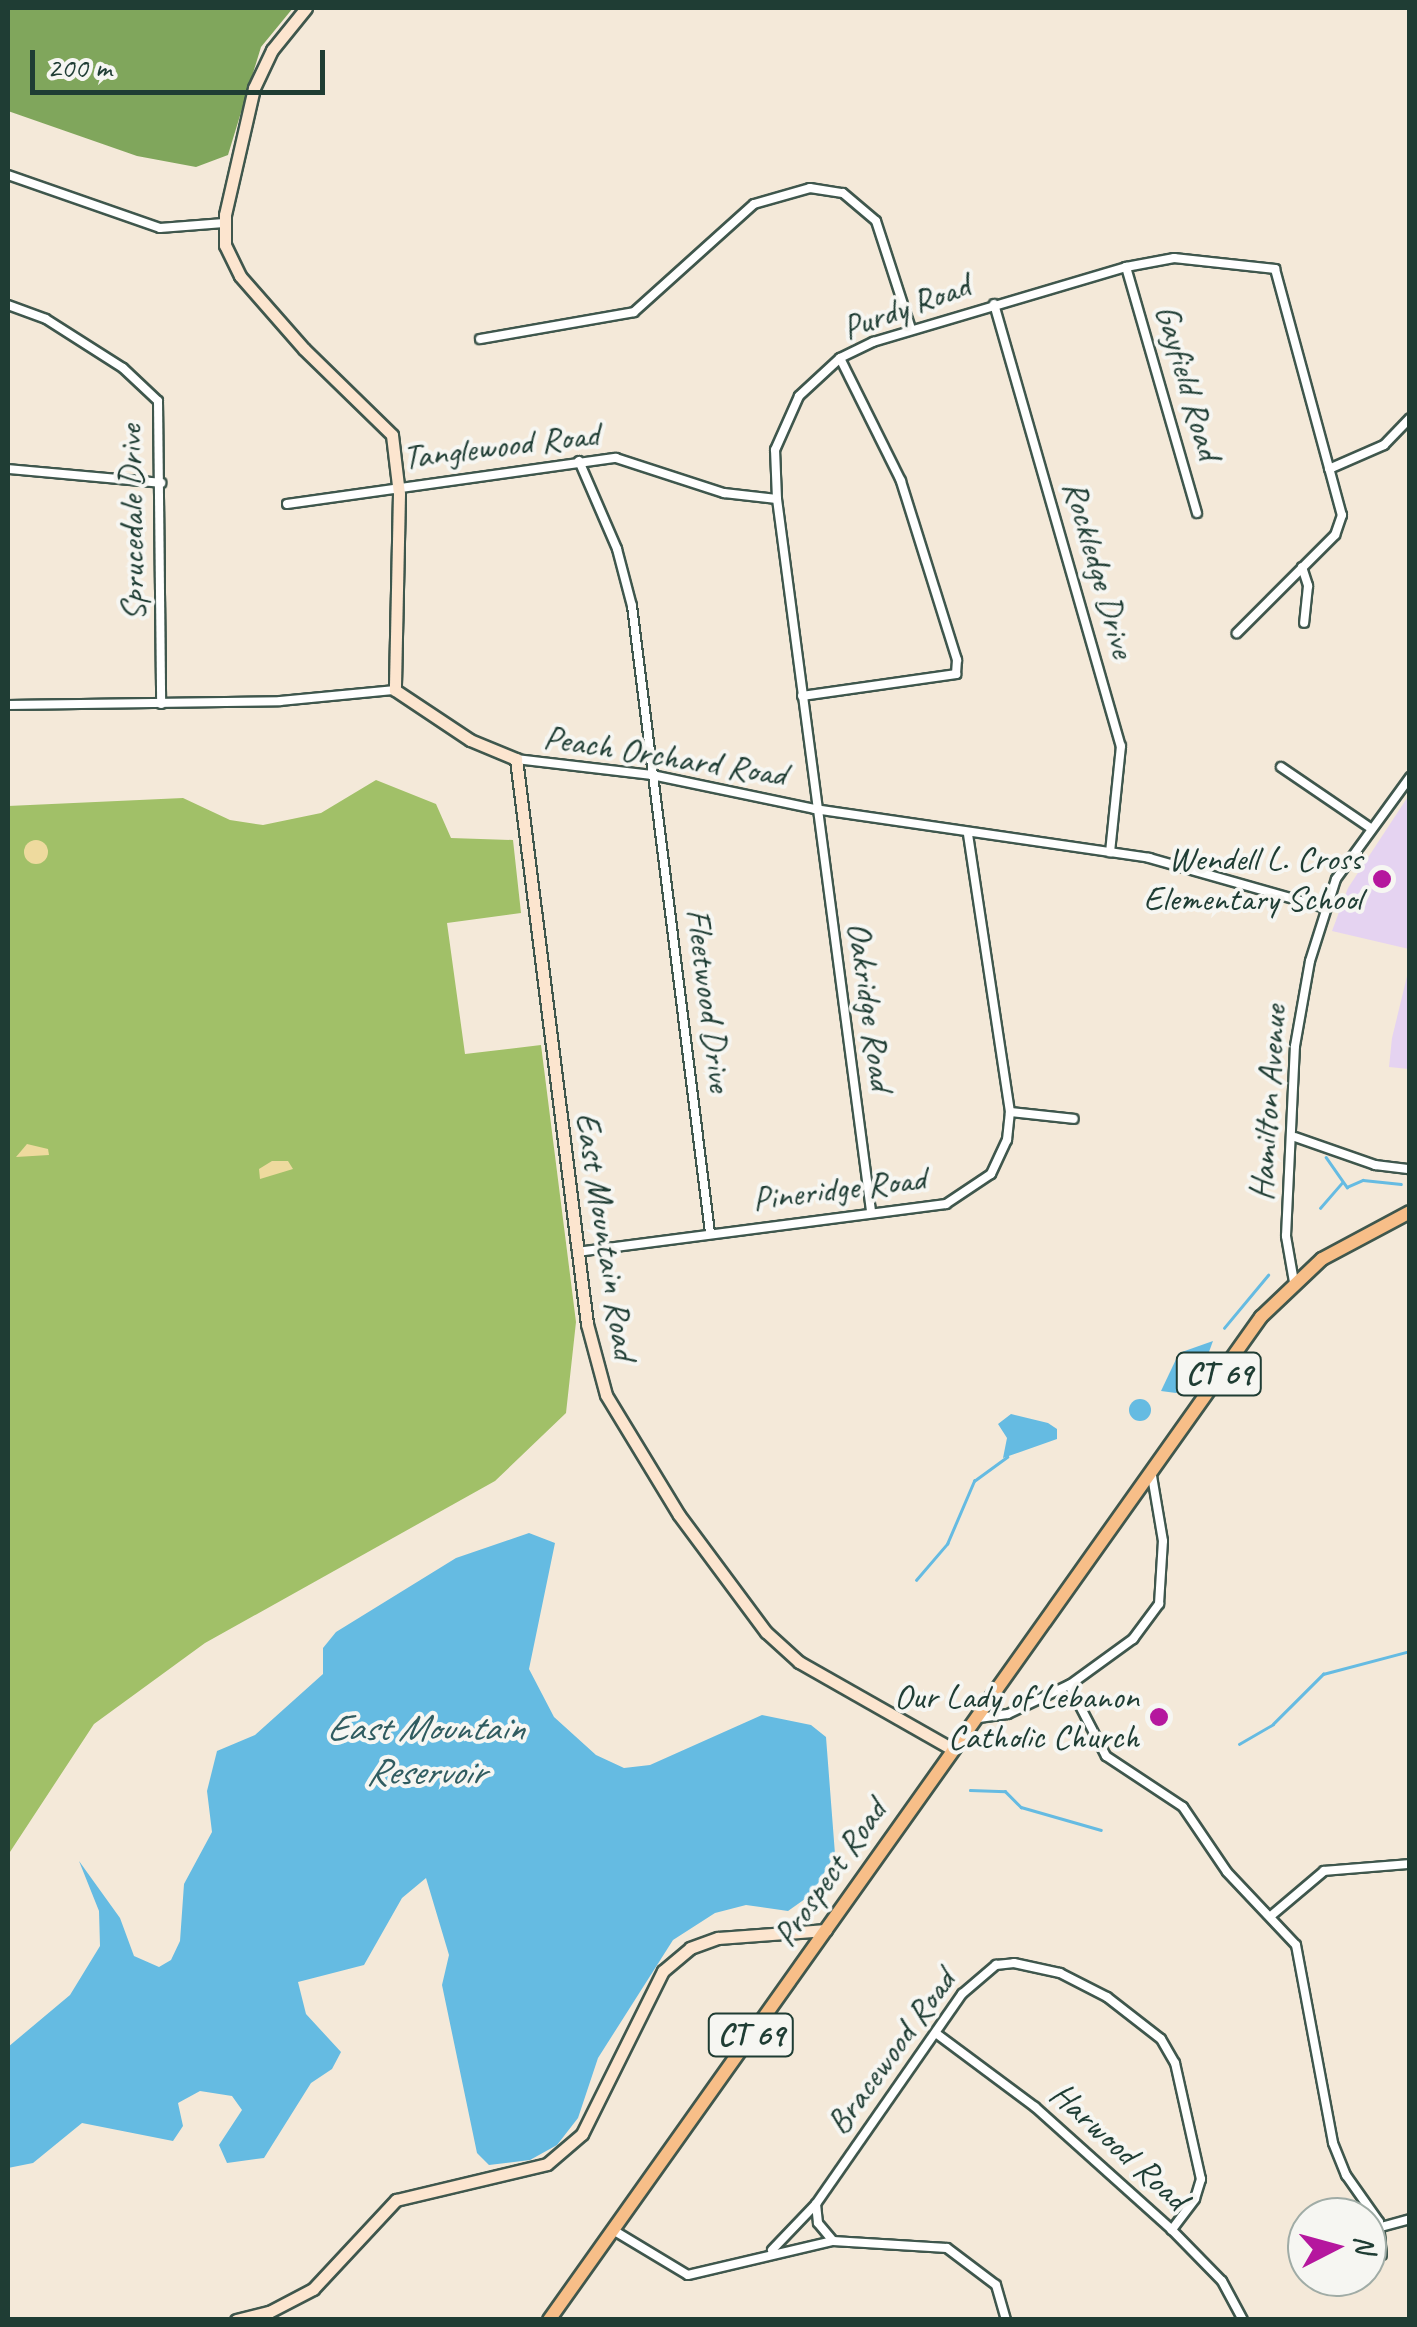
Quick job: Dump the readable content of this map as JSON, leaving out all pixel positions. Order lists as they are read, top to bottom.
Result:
{
  "streets": {
    "main road": ["CT 69", "Prospect Road"],
    "street": [
      "Purdy Road",
      "Gayfield Road",
      "Tanglewood Road",
      "Sprucedale Drive",
      "Rockledge Drive",
      "Peach Orchard Road",
      "Fleetwood Drive",
      "Oakridge Road",
      "Hamilton Avenue",
      "Pineridge Road",
      "East Mountain Road",
      "Bracewood Road",
      "Harwood Road"
    ]
  },
  "crossings": [
    ["Purdy Road", "Gayfield Road"],
    ["Purdy Road", "Tanglewood Road"],
    ["Purdy Road", "Rockledge Drive"],
    ["Purdy Road", "Peach Orchard Road"],
    ["Purdy Road", "Oakridge Road"],
    ["Tanglewood Road", "Fleetwood Drive"],
    ["Rockledge Drive", "Peach Orchard Road"],
    ["Peach Orchard Road", "Fleetwood Drive"],
    ["Peach Orchard Road", "Oakridge Road"],
    ["Peach Orchard Road", "Hamilton Avenue"],
    ["Peach Orchard Road", "Pineridge Road"],
    ["Peach Orchard Road", "East Mountain Road"],
    ["Fleetwood Drive", "Pineridge Road"],
    ["Oakridge Road", "Pineridge Road"],
    ["Hamilton Avenue", "Prospect Road"],
    ["Pineridge Road", "East Mountain Road"],
    ["East Mountain Road", "Prospect Road"],
    ["Bracewood Road", "Harwood Road"]
  ],
  "water": ["East Mountain Reservoir"],
  "places": ["Wendell L. Cross Elementary School", "Our Lady of Lebanon Catholic Church"],
  "scale_bar": "200 m",
  "north": "right"
}
